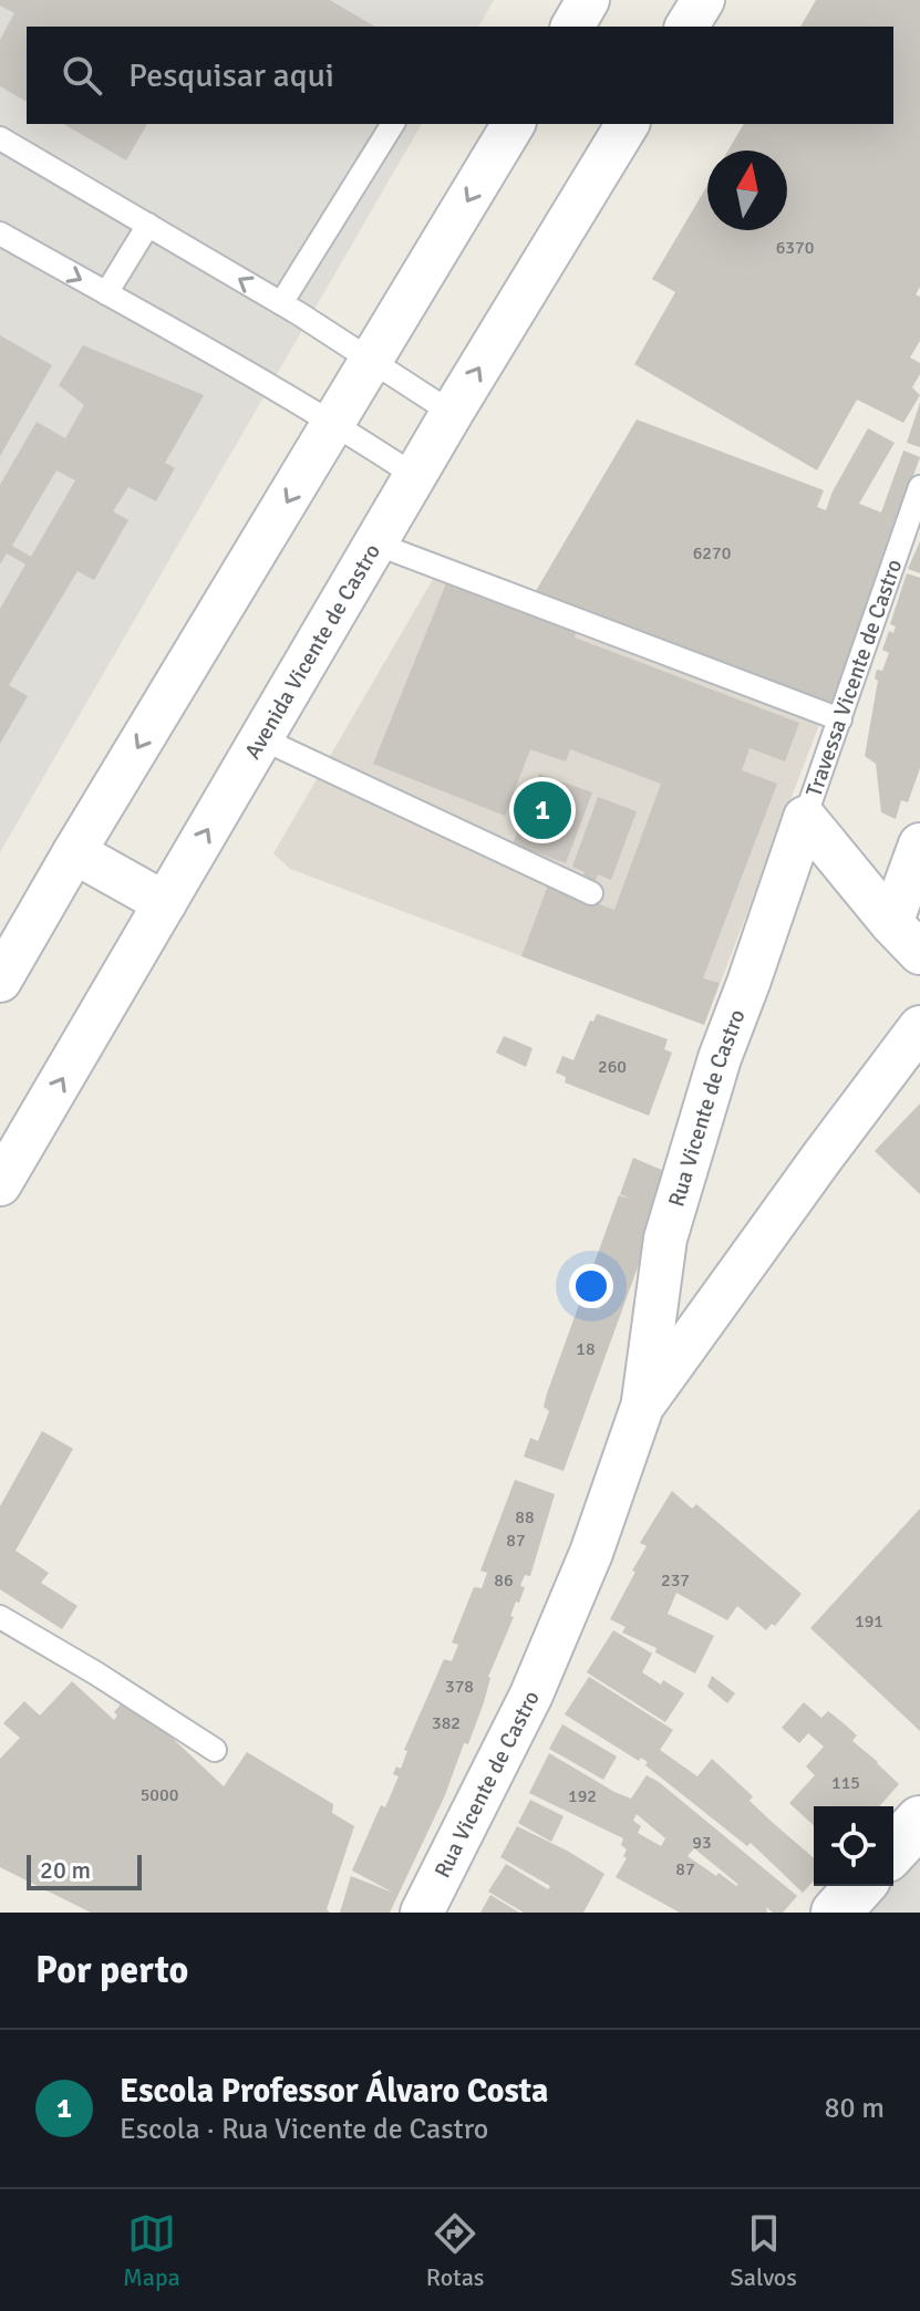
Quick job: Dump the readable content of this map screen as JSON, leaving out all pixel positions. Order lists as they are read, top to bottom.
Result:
{
  "streets": {
    "street": ["Avenida Vicente de Castro", "Rua Vicente de Castro"],
    "lane": ["Travessa Vicente de Castro"]
  },
  "crossings": [
    ["Travessa Vicente de Castro", "Rua Vicente de Castro"]
  ],
  "house_numbers": [
    "6370",
    "6270",
    "260",
    "18",
    "88",
    "87",
    "86",
    "237",
    "191",
    "378",
    "382",
    "115",
    "5000",
    "192",
    "93",
    "87"
  ],
  "scale_bar": "20 m",
  "north": "top",
  "page": {
    "search": "Pesquisar aqui",
    "pins": "1",
    "scale": "20 m",
    "heading": "Por perto",
    "list": [
      {
        "mark": "1",
        "name": "Escola Professor Álvaro Costa",
        "note": "Escola · Rua Vicente de Castro",
        "value": "80 m"
      }
    ],
    "nav": ["Mapa", "Rotas", "Salvos"]
  }
}
